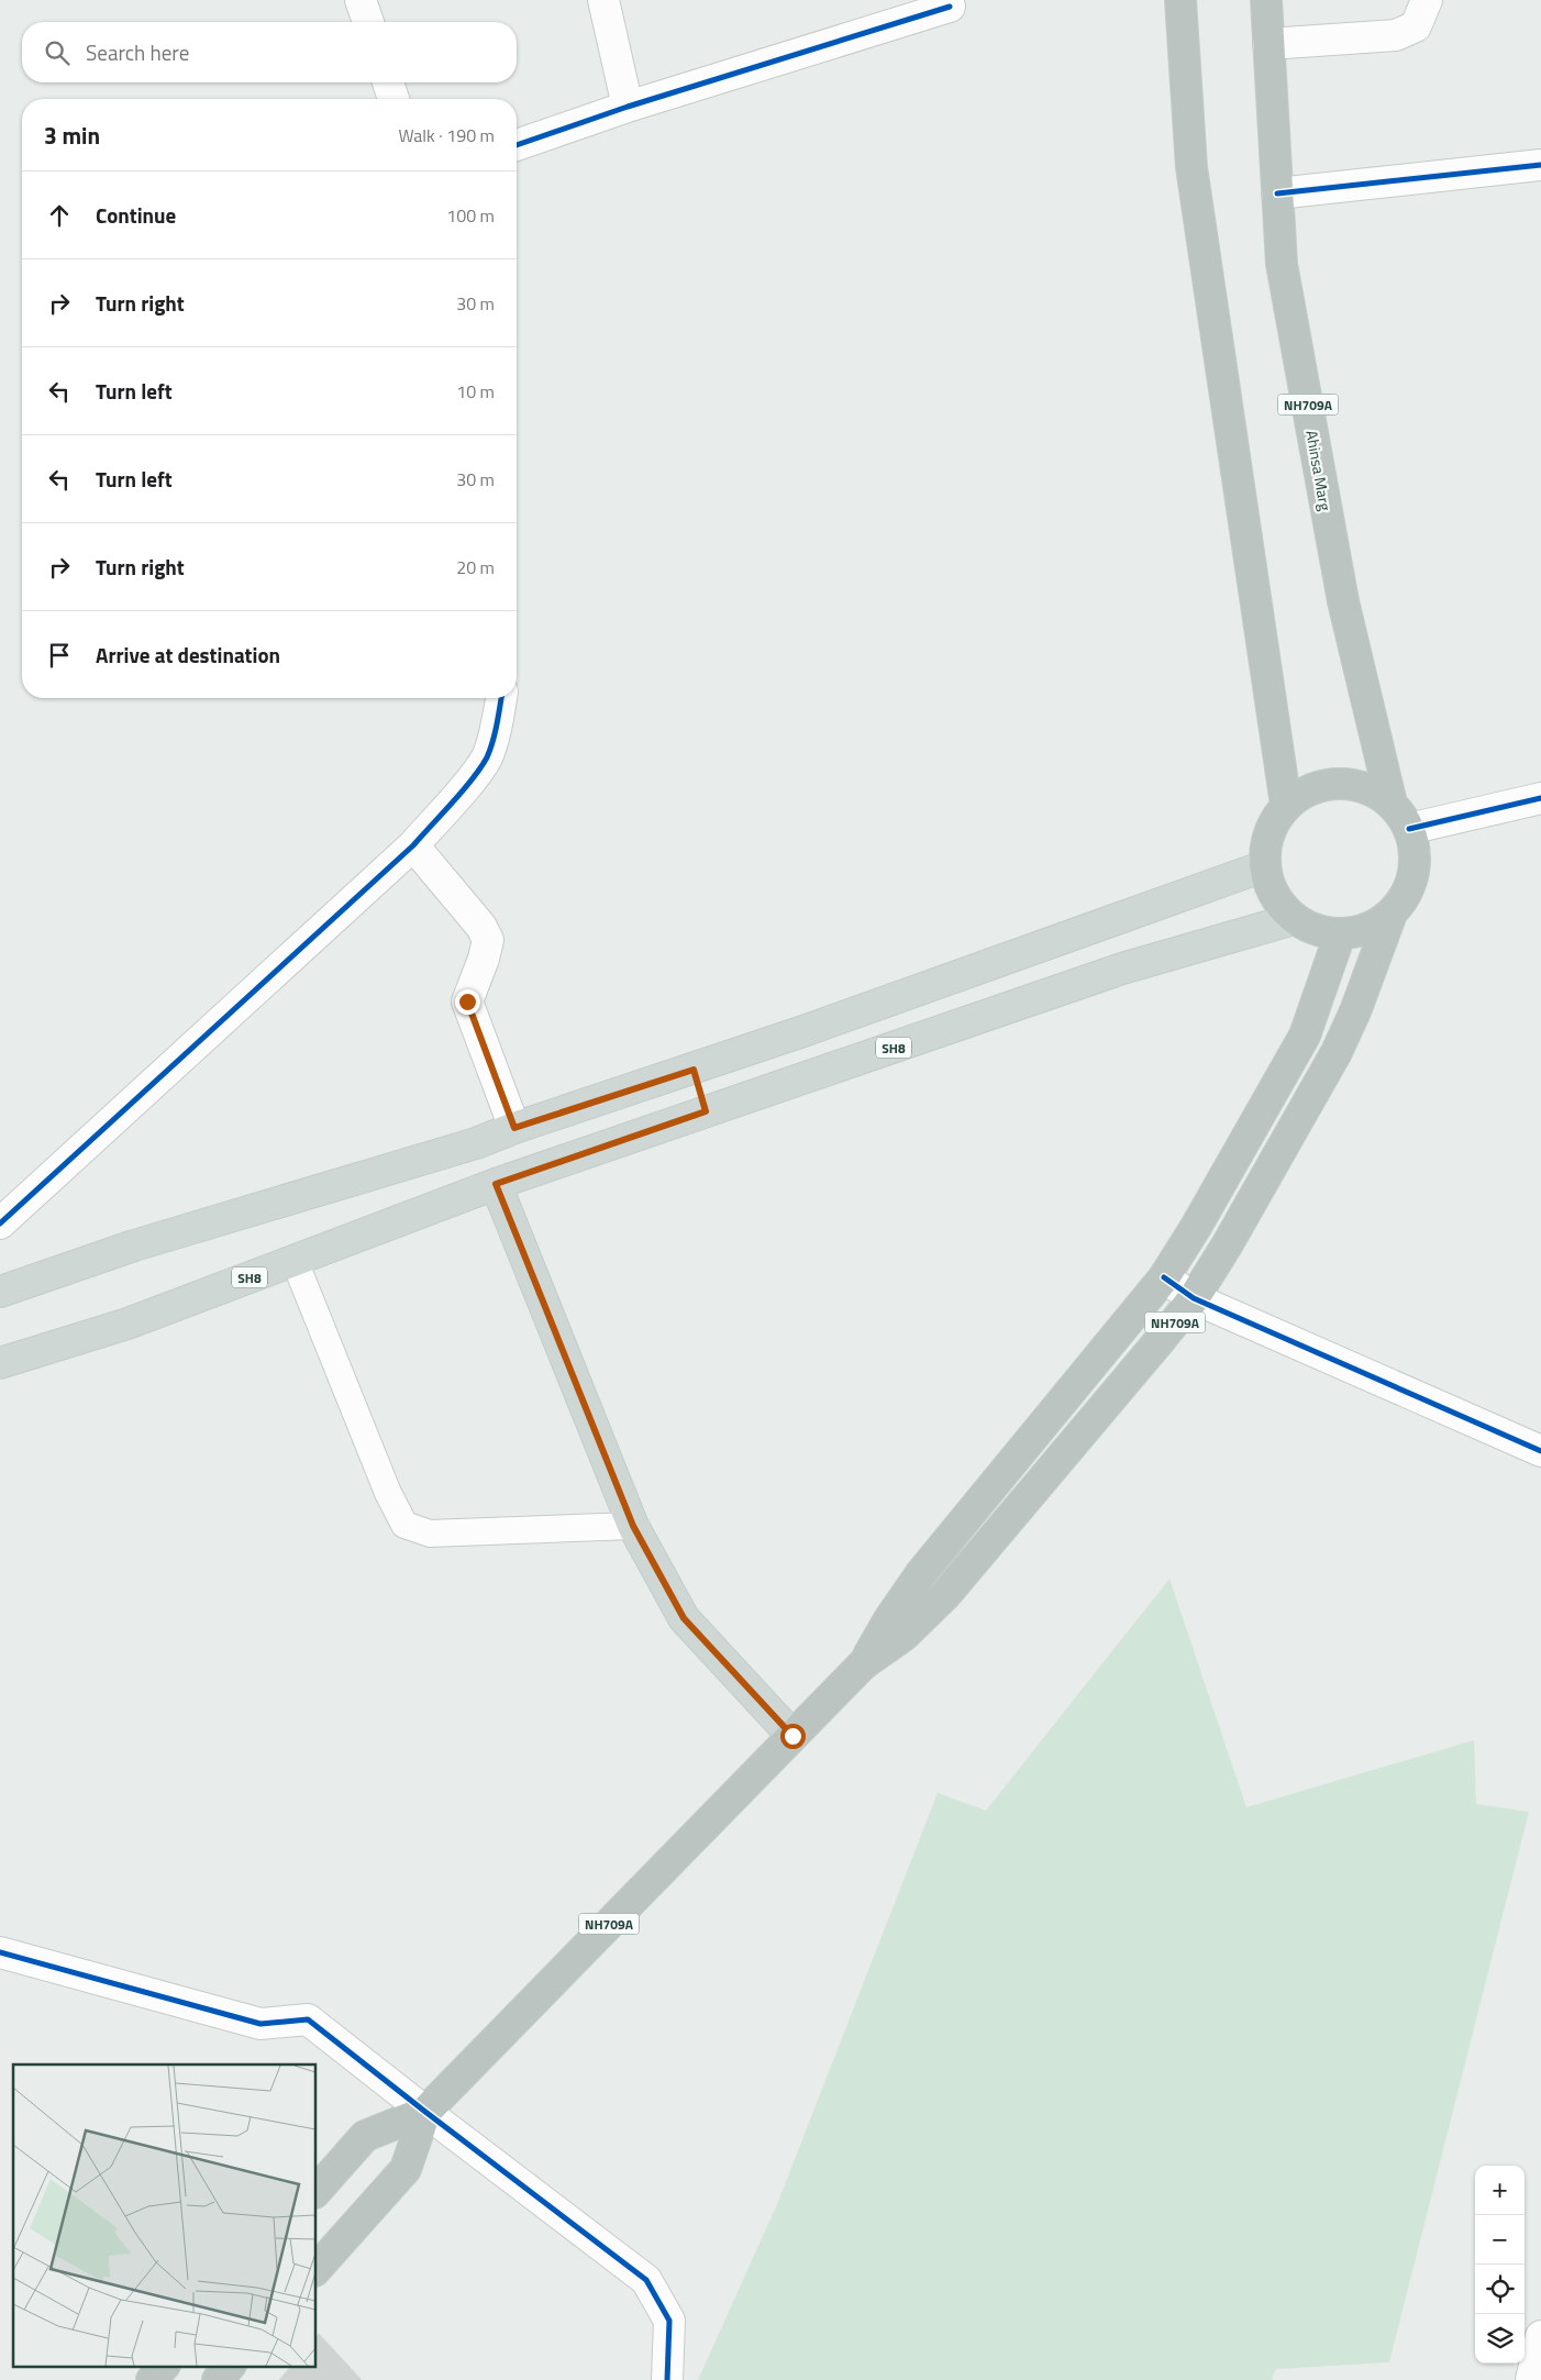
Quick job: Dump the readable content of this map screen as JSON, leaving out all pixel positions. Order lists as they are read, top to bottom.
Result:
{
  "streets": {
    "highway": ["NH709A", "Ahinsa Marg"],
    "main road": ["SH8"]
  },
  "crossings": [
    ["NH709A", "Ahinsa Marg"],
    ["NH709A", "SH8"],
    ["Ahinsa Marg", "SH8"]
  ],
  "page": {
    "search": "Search here",
    "heading": ["3 min", "Walk · 190 m"],
    "list": [
      ["Continue", "100 m"],
      ["Turn right", "30 m"],
      ["Turn left", "10 m"],
      ["Turn left", "30 m"],
      ["Turn right", "20 m"],
      "Arrive at destination"
    ],
    "map_buttons": ["+", "−"]
  }
}
